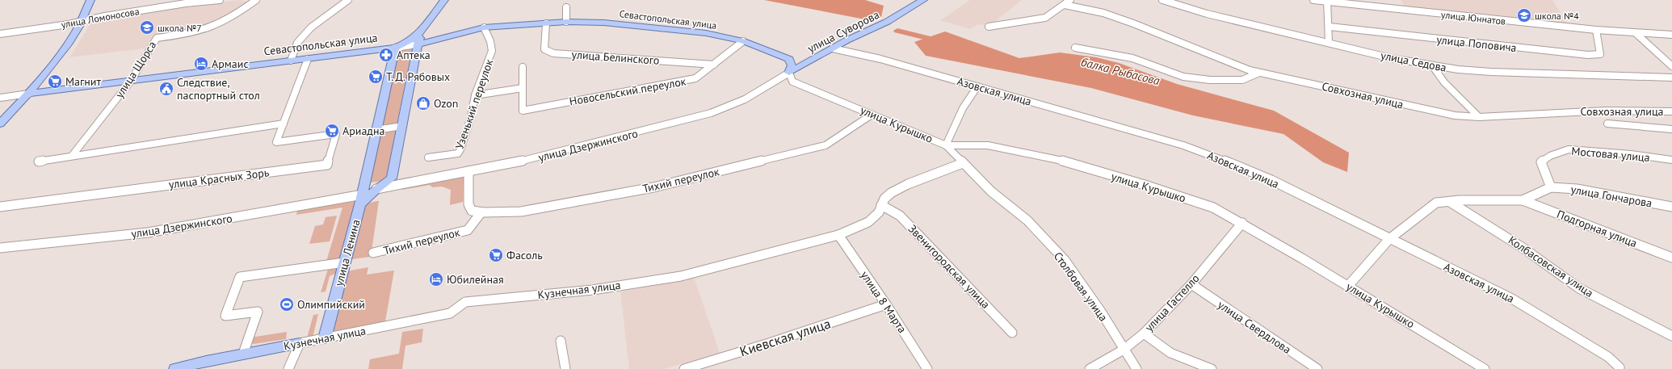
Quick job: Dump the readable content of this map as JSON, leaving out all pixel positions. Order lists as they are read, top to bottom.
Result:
{
  "streets": {
    "main road": [
      "Севастопольская улица",
      "улица Суворова",
      "улица Ленина",
      "Кузнечная улица"
    ],
    "street": [
      "улица Ломоносова",
      "улица Юннатов",
      "улица Поповича",
      "улица Белинского",
      "улица Седова",
      "улица Щорса",
      "Новосельский переулок",
      "Азовская улица",
      "Совхозная улица",
      "Узенький переулок",
      "улица Курышко",
      "улица Дзержинского",
      "Мостовая улица",
      "улица Красных Зорь",
      "Тихий переулок",
      "улица Гончарова",
      "Подгорная улица",
      "Звенигородская улица",
      "Колбасовская улица",
      "Столбовая улица",
      "улица 8 Марта",
      "улица Гастелло",
      "улица Свердлова",
      "Киевская улица"
    ]
  },
  "crossings": [
    ["улица Юннатов", "улица Поповича"],
    ["Севастопольская улица", "улица Суворова"],
    ["Севастопольская улица", "улица Белинского"],
    ["Севастопольская улица", "улица Щорса"],
    ["Севастопольская улица", "Новосельский переулок"],
    ["Севастопольская улица", "Узенький переулок"],
    ["Севастопольская улица", "улица Курышко"],
    ["Севастопольская улица", "улица Дзержинского"],
    ["Севастопольская улица", "улица Ленина"],
    ["улица Суворова", "Азовская улица"],
    ["улица Суворова", "улица Курышко"],
    ["улица Суворова", "улица Дзержинского"],
    ["улица Белинского", "Новосельский переулок"],
    ["улица Курышко", "улица Дзержинского"],
    ["улица Курышко", "Тихий переулок"],
    ["улица Курышко", "Столбовая улица"],
    ["улица Курышко", "улица Гастелло"],
    ["улица Дзержинского", "улица Ленина"],
    ["Мостовая улица", "улица Гончарова"],
    ["улица Ленина", "Кузнечная улица"],
    ["Звенигородская улица", "Кузнечная улица"],
    ["Столбовая улица", "Кузнечная улица"],
    ["Столбовая улица", "улица Гастелло"],
    ["Кузнечная улица", "улица 8 Марта"],
    ["улица 8 Марта", "Киевская улица"],
    ["улица Гастелло", "улица Свердлова"]
  ],
  "water": ["балка Рыбасова"],
  "places": {
    "school or university": ["школа №4", "школа №7"],
    "pharmacy": ["Аптека"],
    "hotel": ["Армаис", "Юбилейная"],
    "supermarket": [
      "Т. Д. Рябовых",
      "Магнит",
      "Ариадна",
      "Фасоль"
    ],
    "public building": ["Следствие, паспортный стол"],
    "shop": ["Ozon"],
    "sports": ["Олимпийский"]
  }
}
